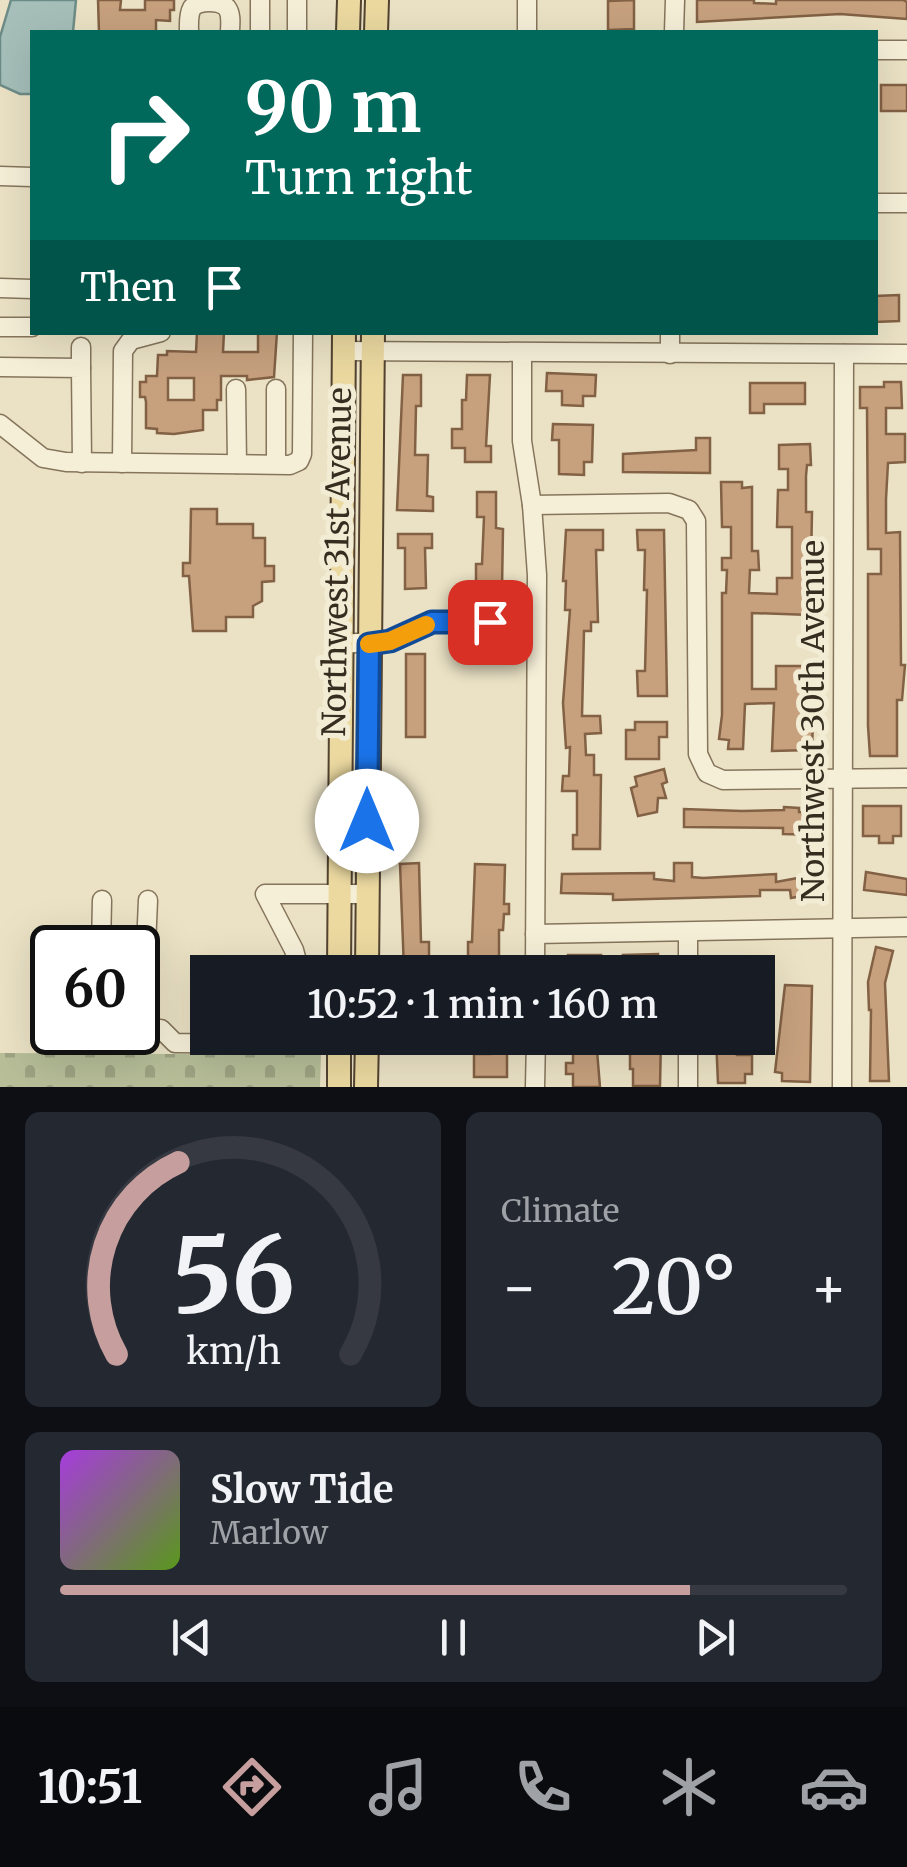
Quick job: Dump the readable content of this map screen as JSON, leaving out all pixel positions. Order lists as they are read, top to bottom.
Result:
{
  "streets": {
    "main road": ["Northwest 31st Avenue"],
    "street": ["Northwest 30th Avenue"]
  },
  "page": {
    "turn": ["90 m", "Turn right"],
    "then": "Then",
    "limit": "60",
    "trip": "10:52 · 1 min · 160 m",
    "tile": "Climate",
    "heat": ["−", "20°", "+"],
    "song": ["Slow Tide", "Marlow"],
    "tabs": "10:51",
    "gauge": ["56", "km/h"]
  }
}
